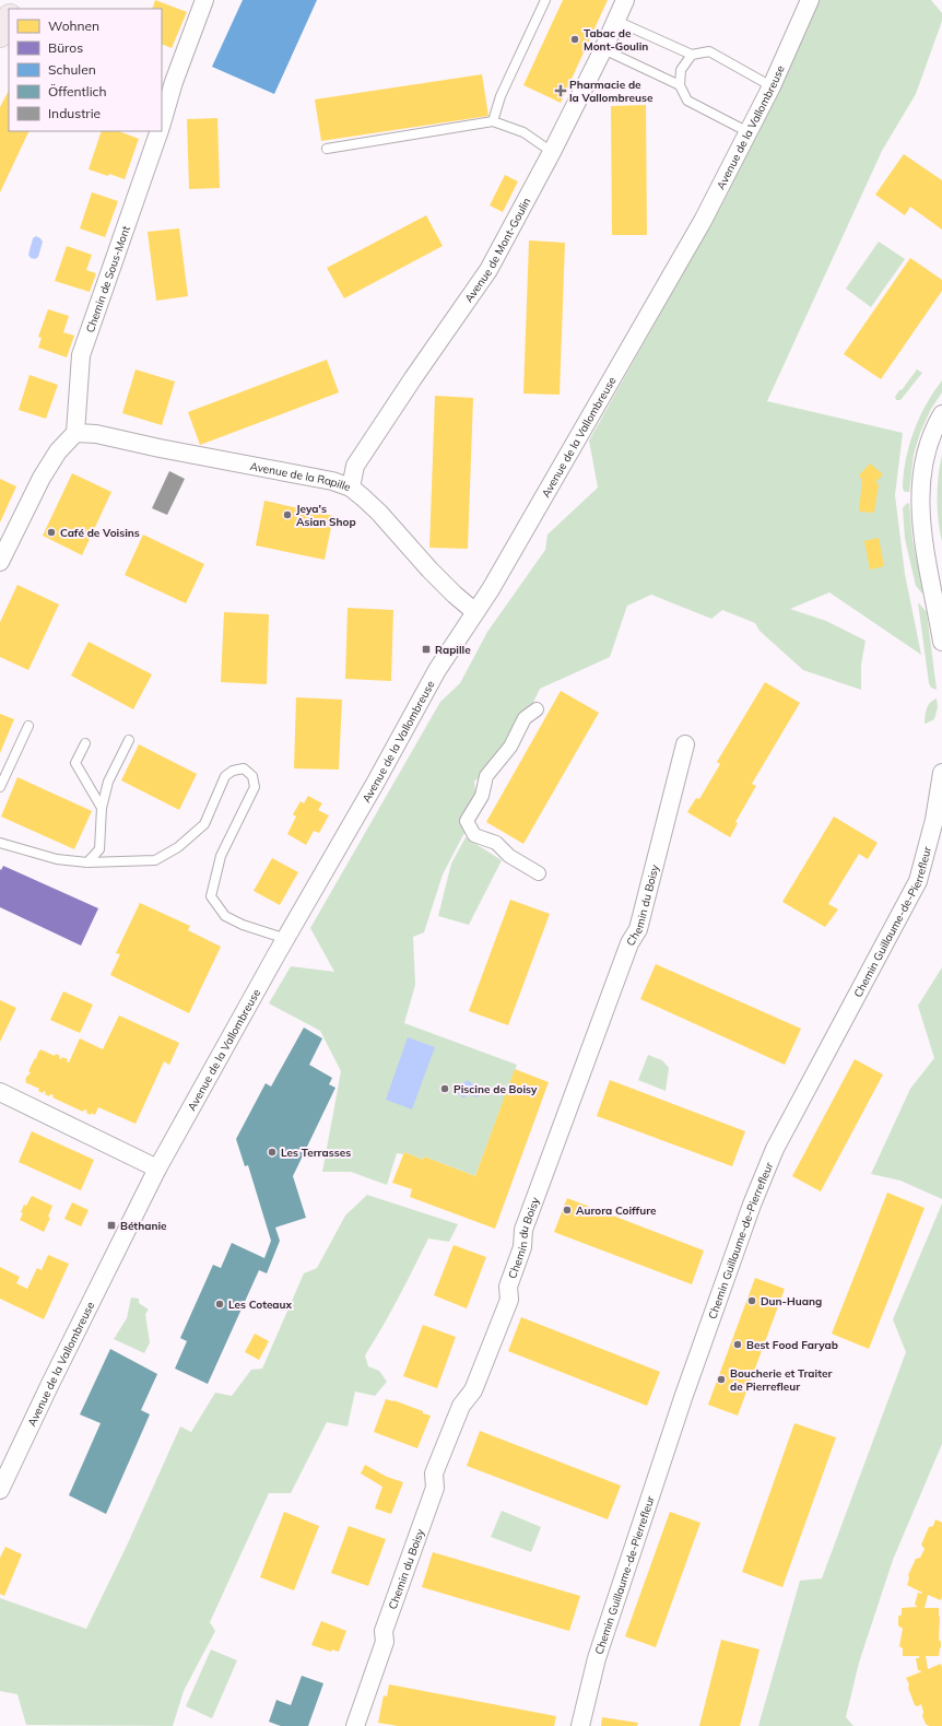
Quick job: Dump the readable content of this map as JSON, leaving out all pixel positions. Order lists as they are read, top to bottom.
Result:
{
  "streets": {
    "street": [
      "Avenue de la Vallombreuse",
      "Avenue de Mont-Goulin",
      "Chemin de Sous-Mont",
      "Avenue de la Rapille",
      "Chemin du Boisy",
      "Chemin Guillaume-de-Pierrefleur"
    ]
  },
  "crossings": [
    ["Avenue de la Vallombreuse", "Avenue de la Rapille"],
    ["Avenue de Mont-Goulin", "Avenue de la Rapille"],
    ["Chemin de Sous-Mont", "Avenue de la Rapille"]
  ],
  "places": {
    "other": [
      "Tabac de Mont-Goulin",
      "Jeya's Asian Shop",
      "Café de Voisins",
      "Piscine de Boisy",
      "Les Terrasses",
      "Aurora Coiffure",
      "Dun-Huang",
      "Les Coteaux",
      "Best Food Faryab",
      "Boucherie et Traiter de Pierrefleur"
    ],
    "health": ["Pharmacie de la Vallombreuse"],
    "transit": ["Rapille", "Béthanie"]
  },
  "legend": [
    "Wohnen",
    "Büros",
    "Schulen",
    "Öffentlich",
    "Industrie"
  ]
}
